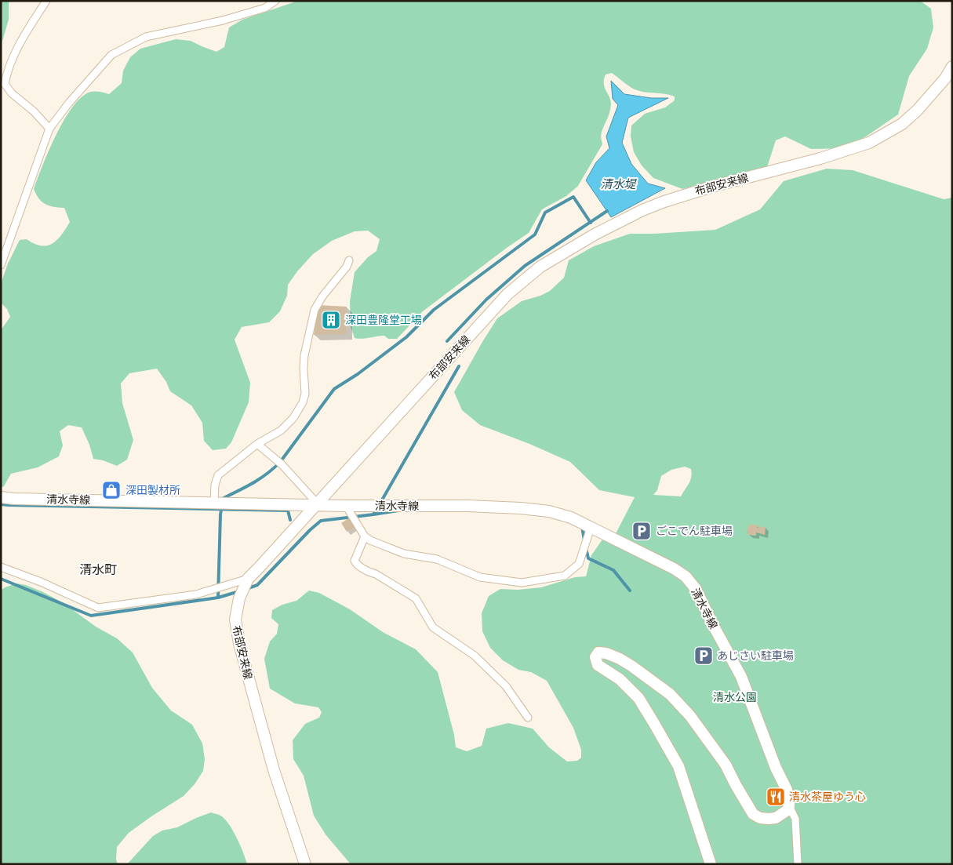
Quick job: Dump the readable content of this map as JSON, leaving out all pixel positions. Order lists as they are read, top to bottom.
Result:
{
  "streets": {
    "main road": ["布部安来線", "清水寺線"]
  },
  "crossings": [
    ["布部安来線", "清水寺線"]
  ],
  "districts": ["清水町"],
  "water": ["清水堤"],
  "parks": ["清水公園"],
  "places": {
    "building": ["深田豊隆堂工場"],
    "shop": ["深田製材所"],
    "parking": ["ごこでん駐車場", "あじさい駐車場"],
    "restaurant": ["清水茶屋ゆう心"]
  }
}
